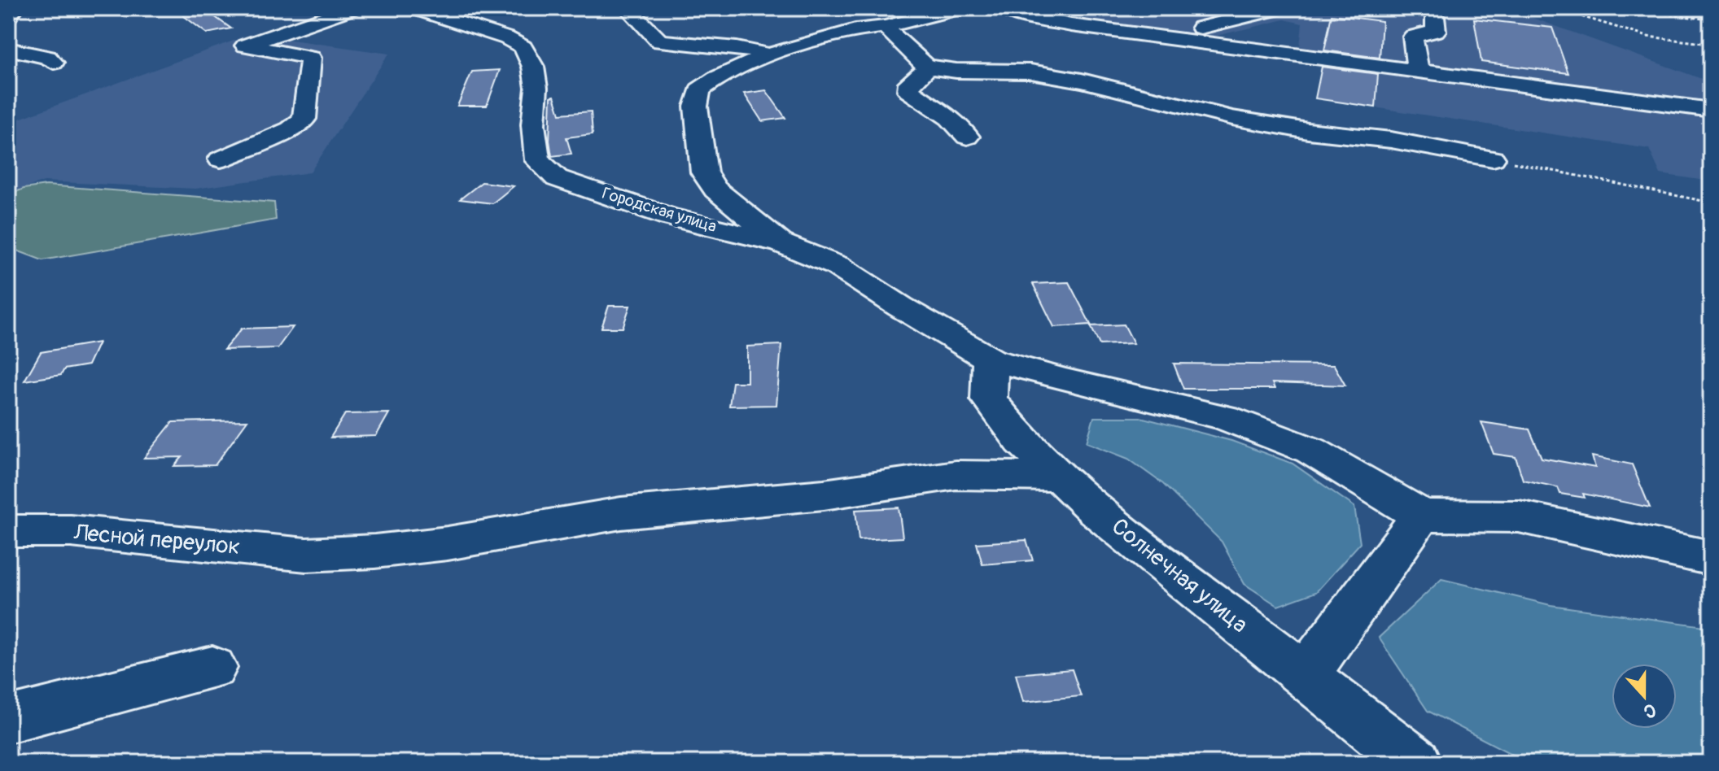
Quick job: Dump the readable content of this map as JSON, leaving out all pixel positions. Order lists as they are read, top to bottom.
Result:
{
  "streets": {
    "street": ["Городская улица", "Лесной переулок", "Солнечная улица"]
  },
  "crossings": [
    ["Городская улица", "Солнечная улица"],
    ["Лесной переулок", "Солнечная улица"]
  ],
  "north": "bottom"
}
